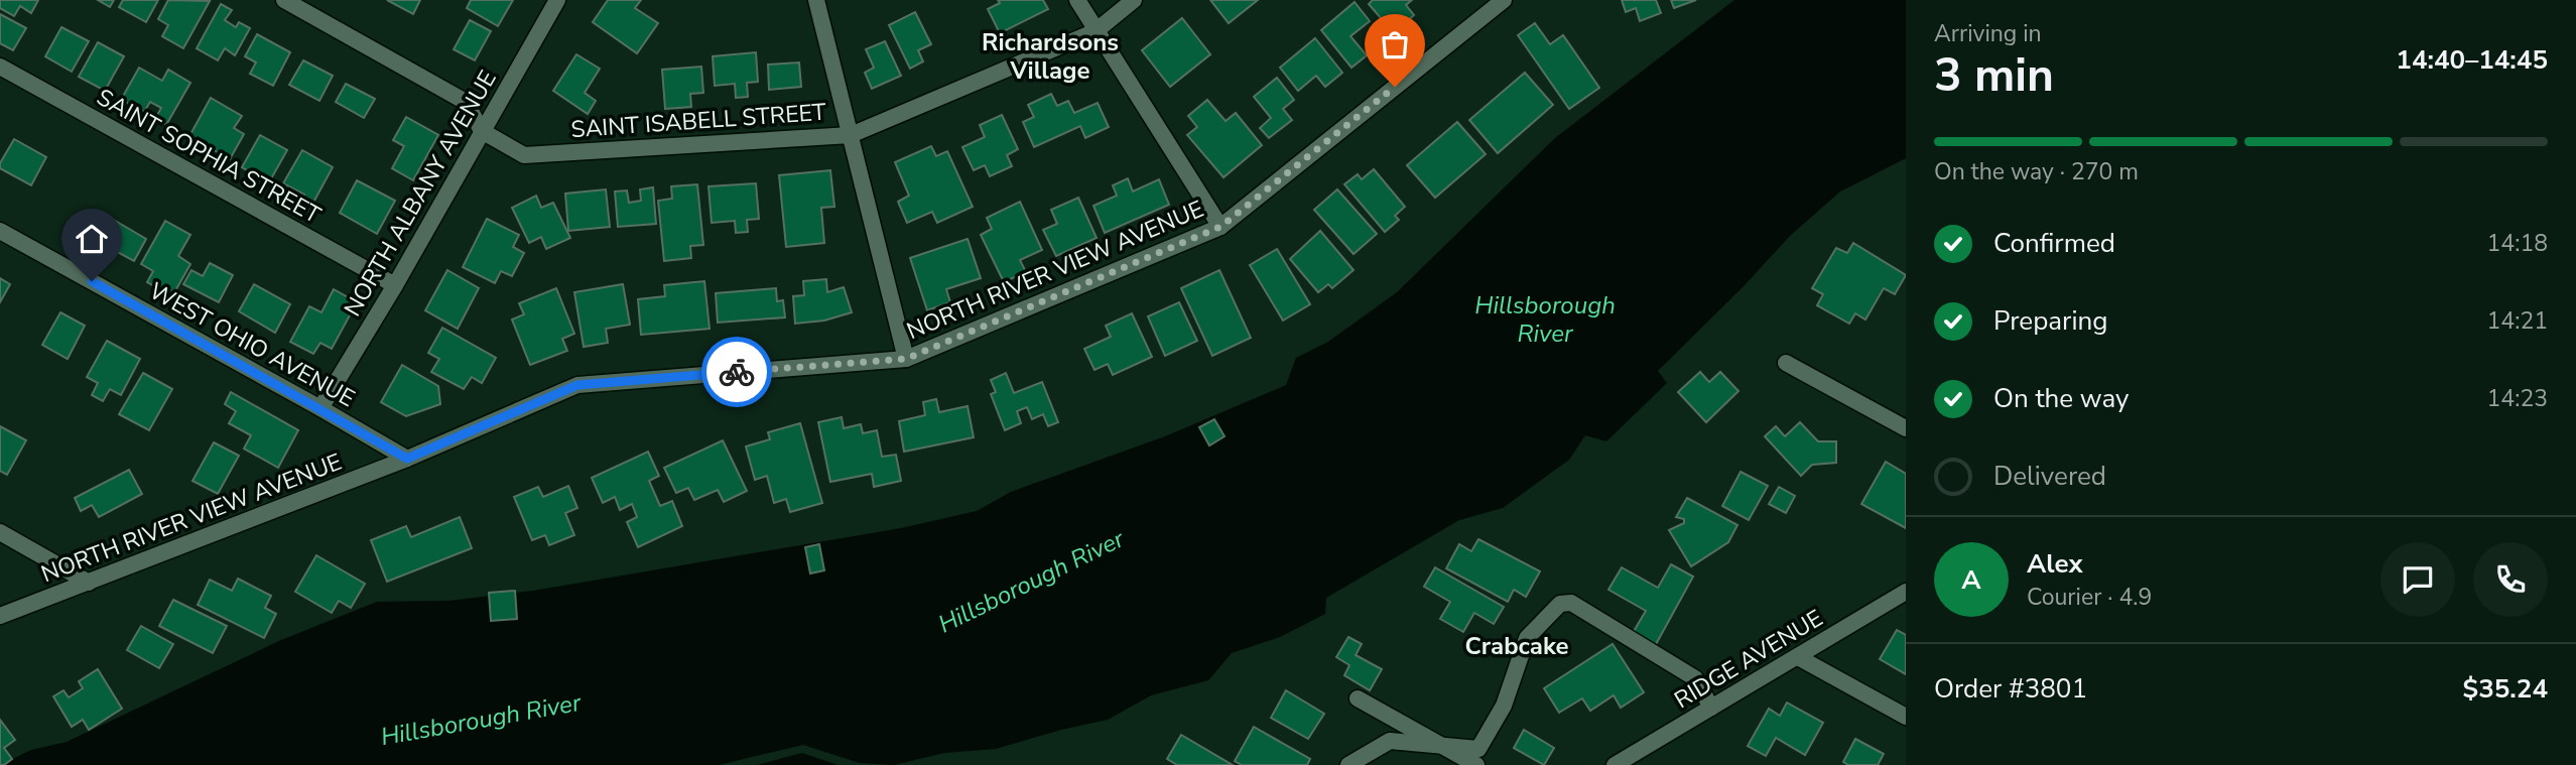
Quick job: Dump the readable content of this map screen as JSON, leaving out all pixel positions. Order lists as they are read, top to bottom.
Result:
{
  "streets": {
    "street": [
      "SAINT ISABELL STREET",
      "SAINT SOPHIA STREET",
      "NORTH ALBANY AVENUE",
      "NORTH RIVER VIEW AVENUE",
      "WEST OHIO AVENUE",
      "RIDGE AVENUE"
    ]
  },
  "crossings": [
    ["SAINT ISABELL STREET", "NORTH ALBANY AVENUE"],
    ["SAINT SOPHIA STREET", "NORTH ALBANY AVENUE"],
    ["NORTH ALBANY AVENUE", "WEST OHIO AVENUE"],
    ["NORTH RIVER VIEW AVENUE", "WEST OHIO AVENUE"]
  ],
  "districts": ["Richardsons Village", "Crabcake"],
  "water": ["Hillsborough River"],
  "page": {
    "heading": ["3 min", "Arriving in", "14:40–14:45"],
    "panel": [
      "Alex",
      "Courier · 4.9",
      "Order #3801",
      "$35.24"
    ],
    "bar": "On the way · 270 m",
    "list": [
      ["Confirmed", "14:18"],
      ["Preparing", "14:21"],
      ["On the way", "14:23"],
      "Delivered"
    ],
    "round": "A"
  }
}
